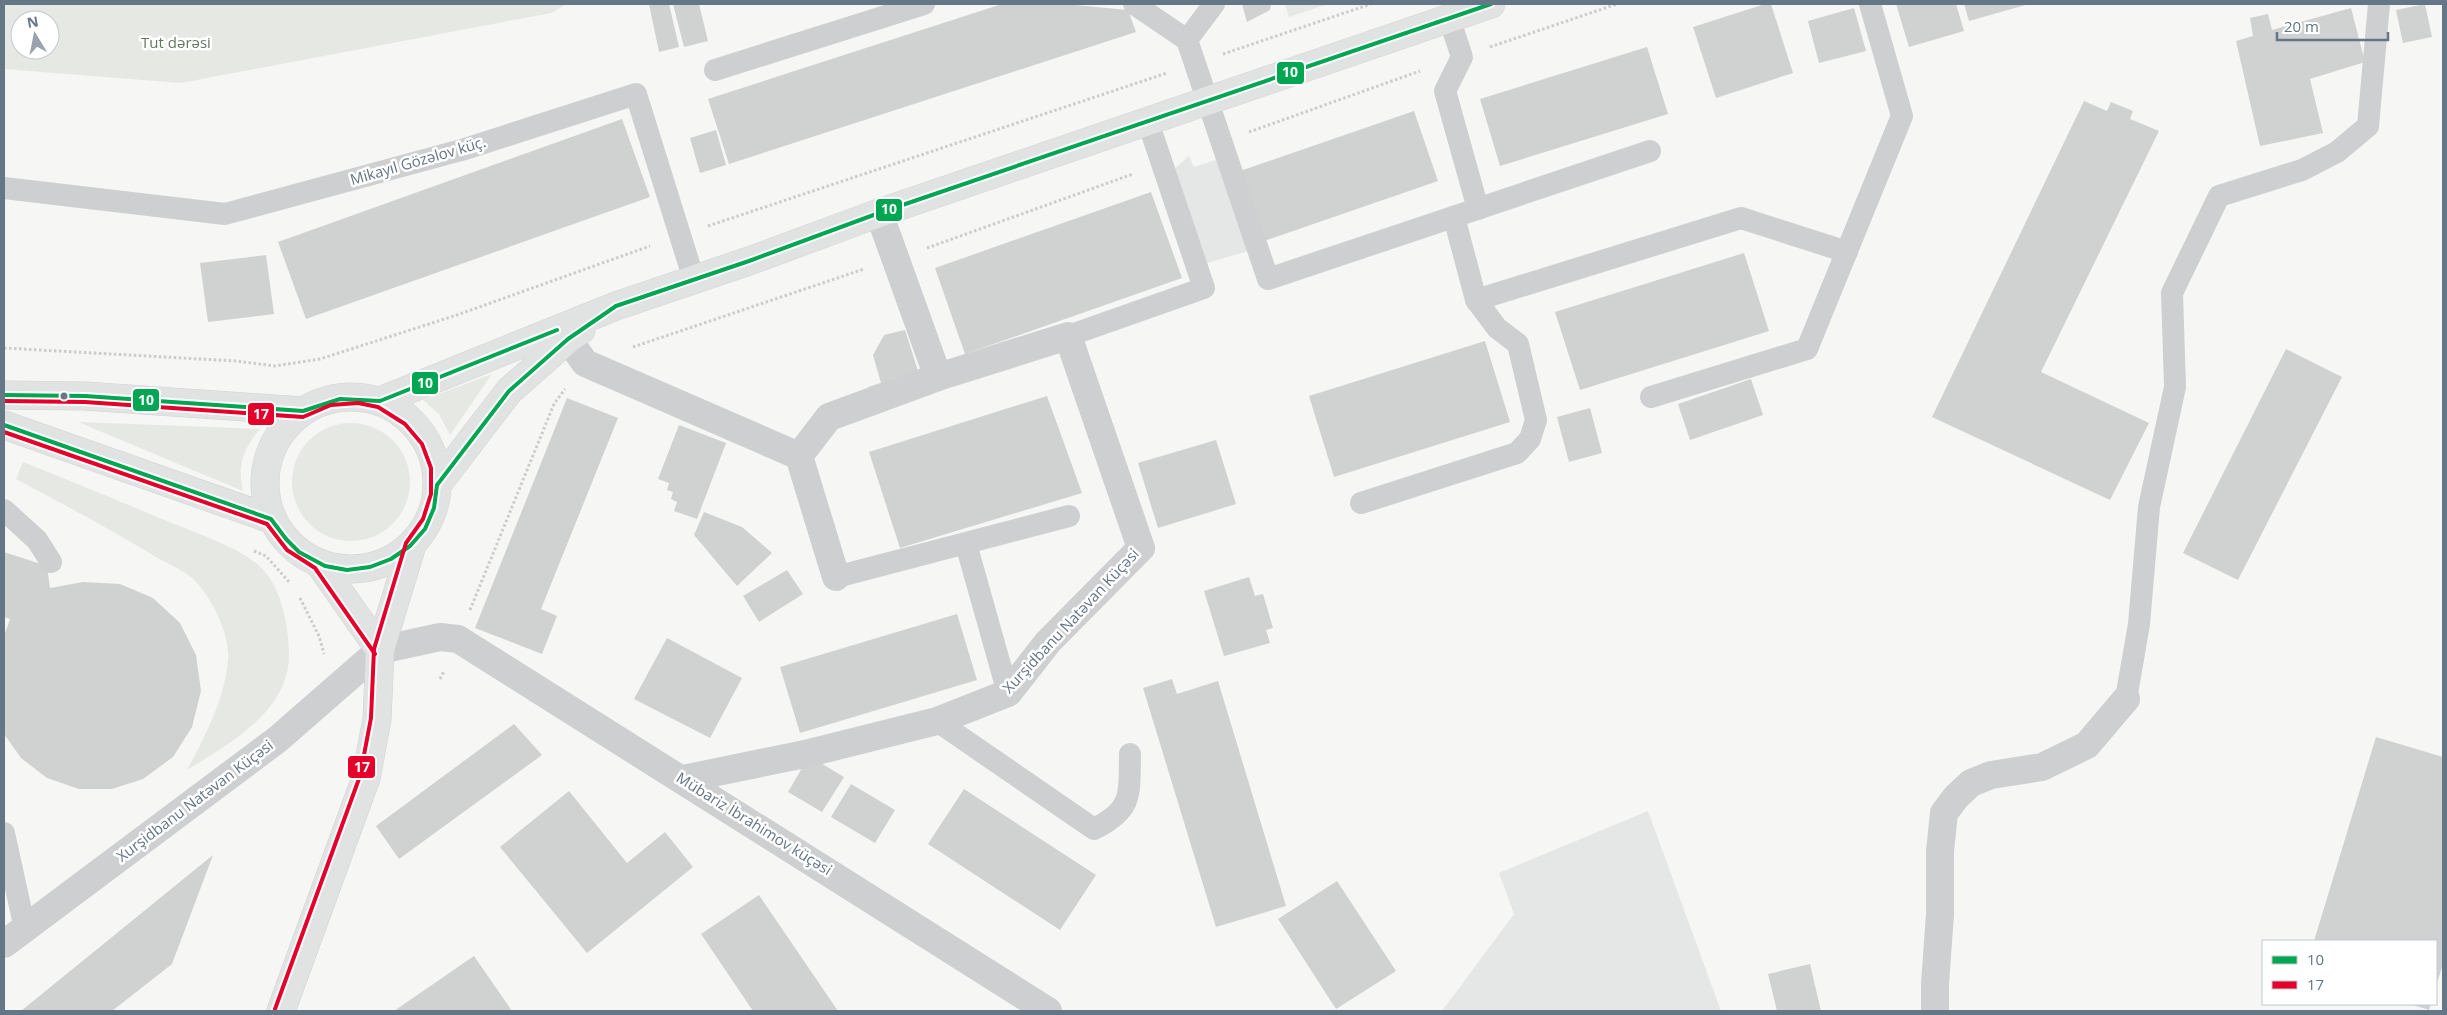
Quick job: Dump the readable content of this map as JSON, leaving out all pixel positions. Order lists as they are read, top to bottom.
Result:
{
  "streets": {
    "street": ["Xurşidbanu Natəvan Küçəsi", "Mübariz İbrahimov küçəsi"],
    "lane": ["Mikayıl Gözəlov küç."]
  },
  "crossings": [
    ["Xurşidbanu Natəvan Küçəsi", "Mübariz İbrahimov küçəsi"]
  ],
  "parks": ["Tut dərəsi"],
  "lines": ["transit line 10", "transit line 17"],
  "legend": ["10", "17"],
  "scale_bar": "20 m",
  "north": "top"
}
